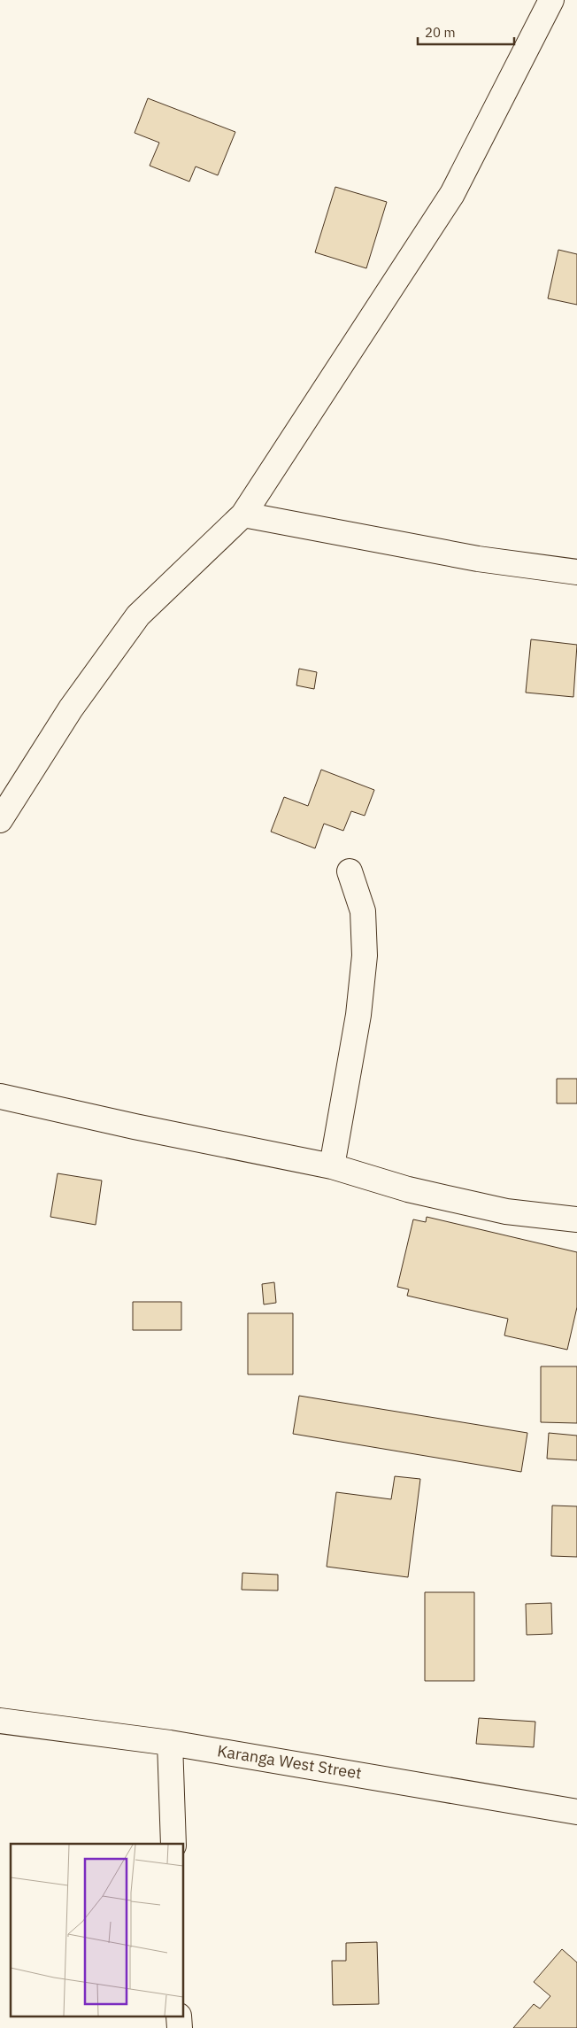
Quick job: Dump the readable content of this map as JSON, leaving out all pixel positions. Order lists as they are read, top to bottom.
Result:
{
  "streets": {
    "street": ["Karanga West Street"]
  },
  "scale_bar": "20 m"
}
